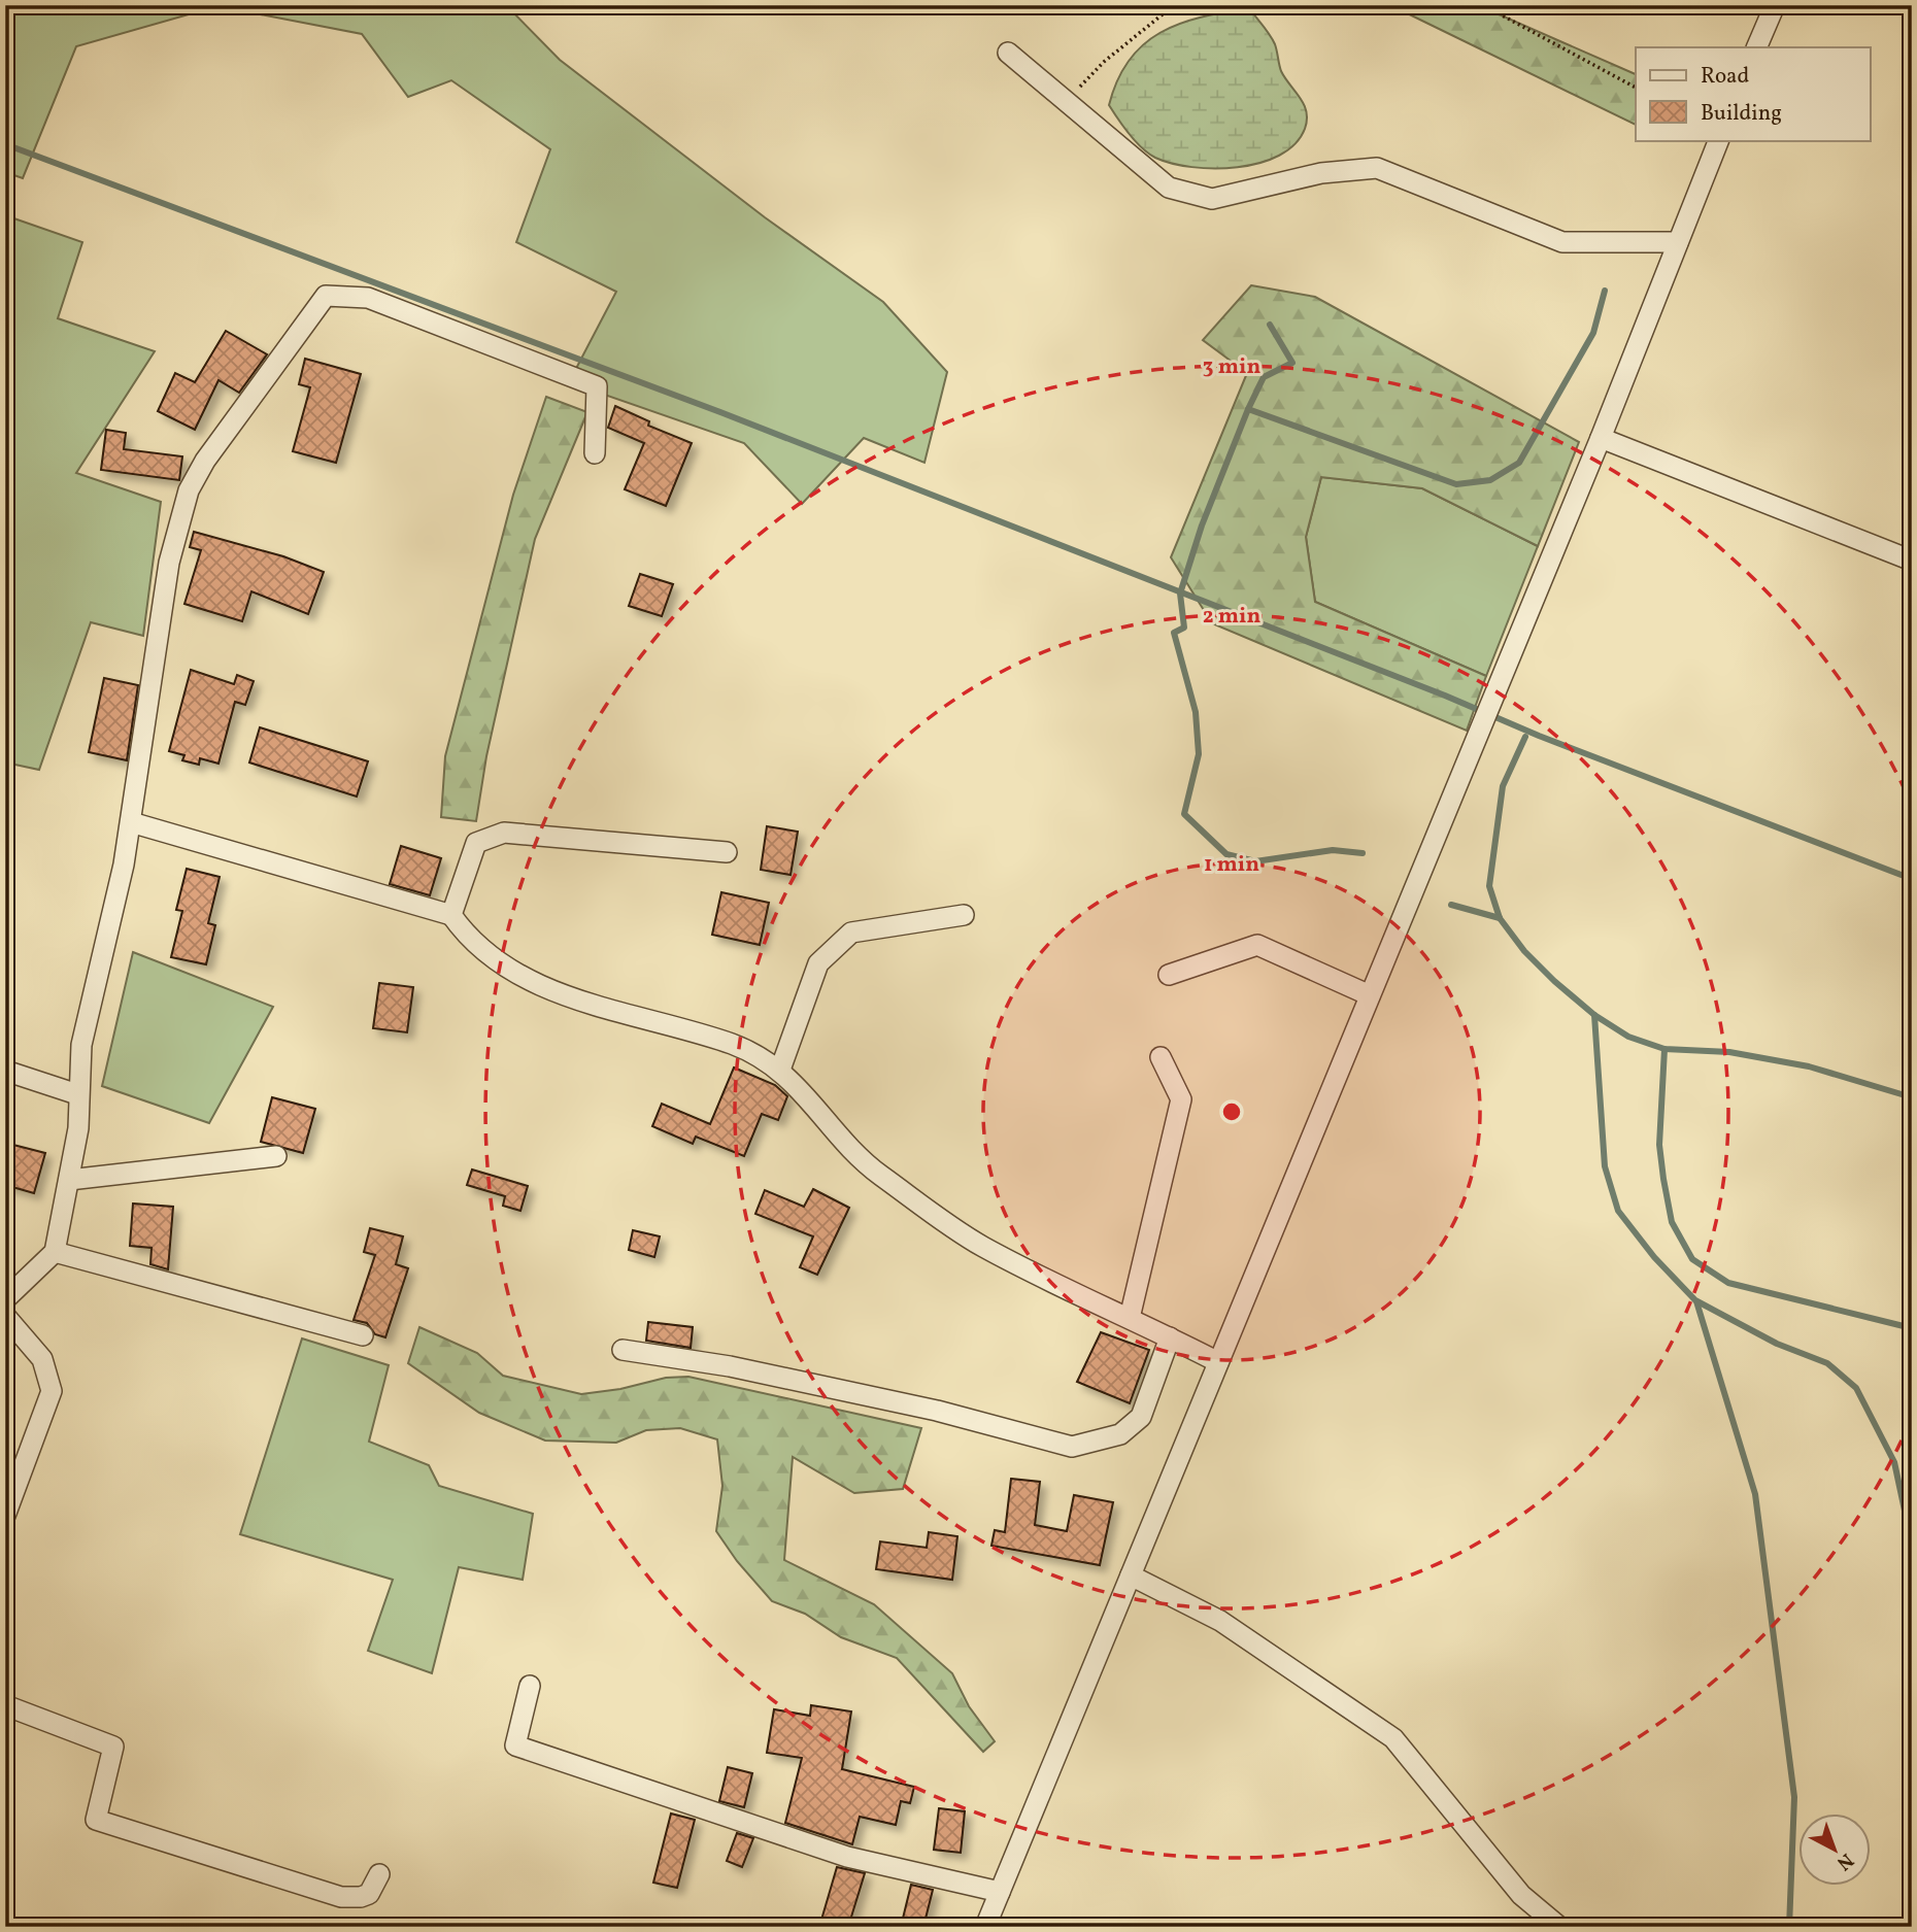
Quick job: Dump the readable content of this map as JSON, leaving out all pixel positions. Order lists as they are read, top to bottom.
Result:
{
  "legend": ["Road", "Building"],
  "north": "bottom right",
  "rings": ["3 min", "2 min", "1 min"]
}
